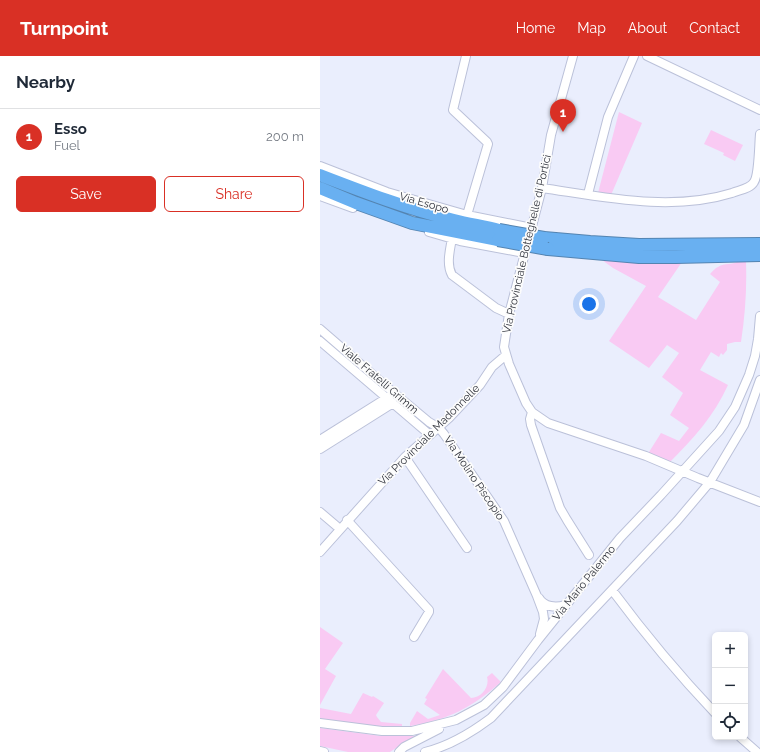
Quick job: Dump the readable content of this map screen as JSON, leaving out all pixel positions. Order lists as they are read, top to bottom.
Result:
{
  "streets": {
    "street": [
      "Via Esopo",
      "Via Provinciale Botteghelle di Portici",
      "Viale Fratelli Grimm",
      "Via Provinciale Madonnelle",
      "Via Molino Piscopio",
      "Via Mario Palermo"
    ]
  },
  "crossings": [
    ["Via Esopo", "Via Provinciale Botteghelle di Portici"],
    ["Via Provinciale Botteghelle di Portici", "Via Provinciale Madonnelle"],
    ["Via Provinciale Botteghelle di Portici", "Via Mario Palermo"],
    ["Viale Fratelli Grimm", "Via Provinciale Madonnelle"],
    ["Viale Fratelli Grimm", "Via Molino Piscopio"],
    ["Via Provinciale Madonnelle", "Via Molino Piscopio"],
    ["Via Molino Piscopio", "Via Mario Palermo"]
  ],
  "page": {
    "header": "Turnpoint",
    "nav": [
      "Home",
      "Map",
      "About",
      "Contact"
    ],
    "heading": "Nearby",
    "pins": "1",
    "list": [
      {
        "mark": "1",
        "name": "Esso",
        "note": "Fuel",
        "value": "200 m"
      }
    ],
    "buttons": ["Save", "Share"],
    "map_buttons": ["+", "−"]
  }
}
